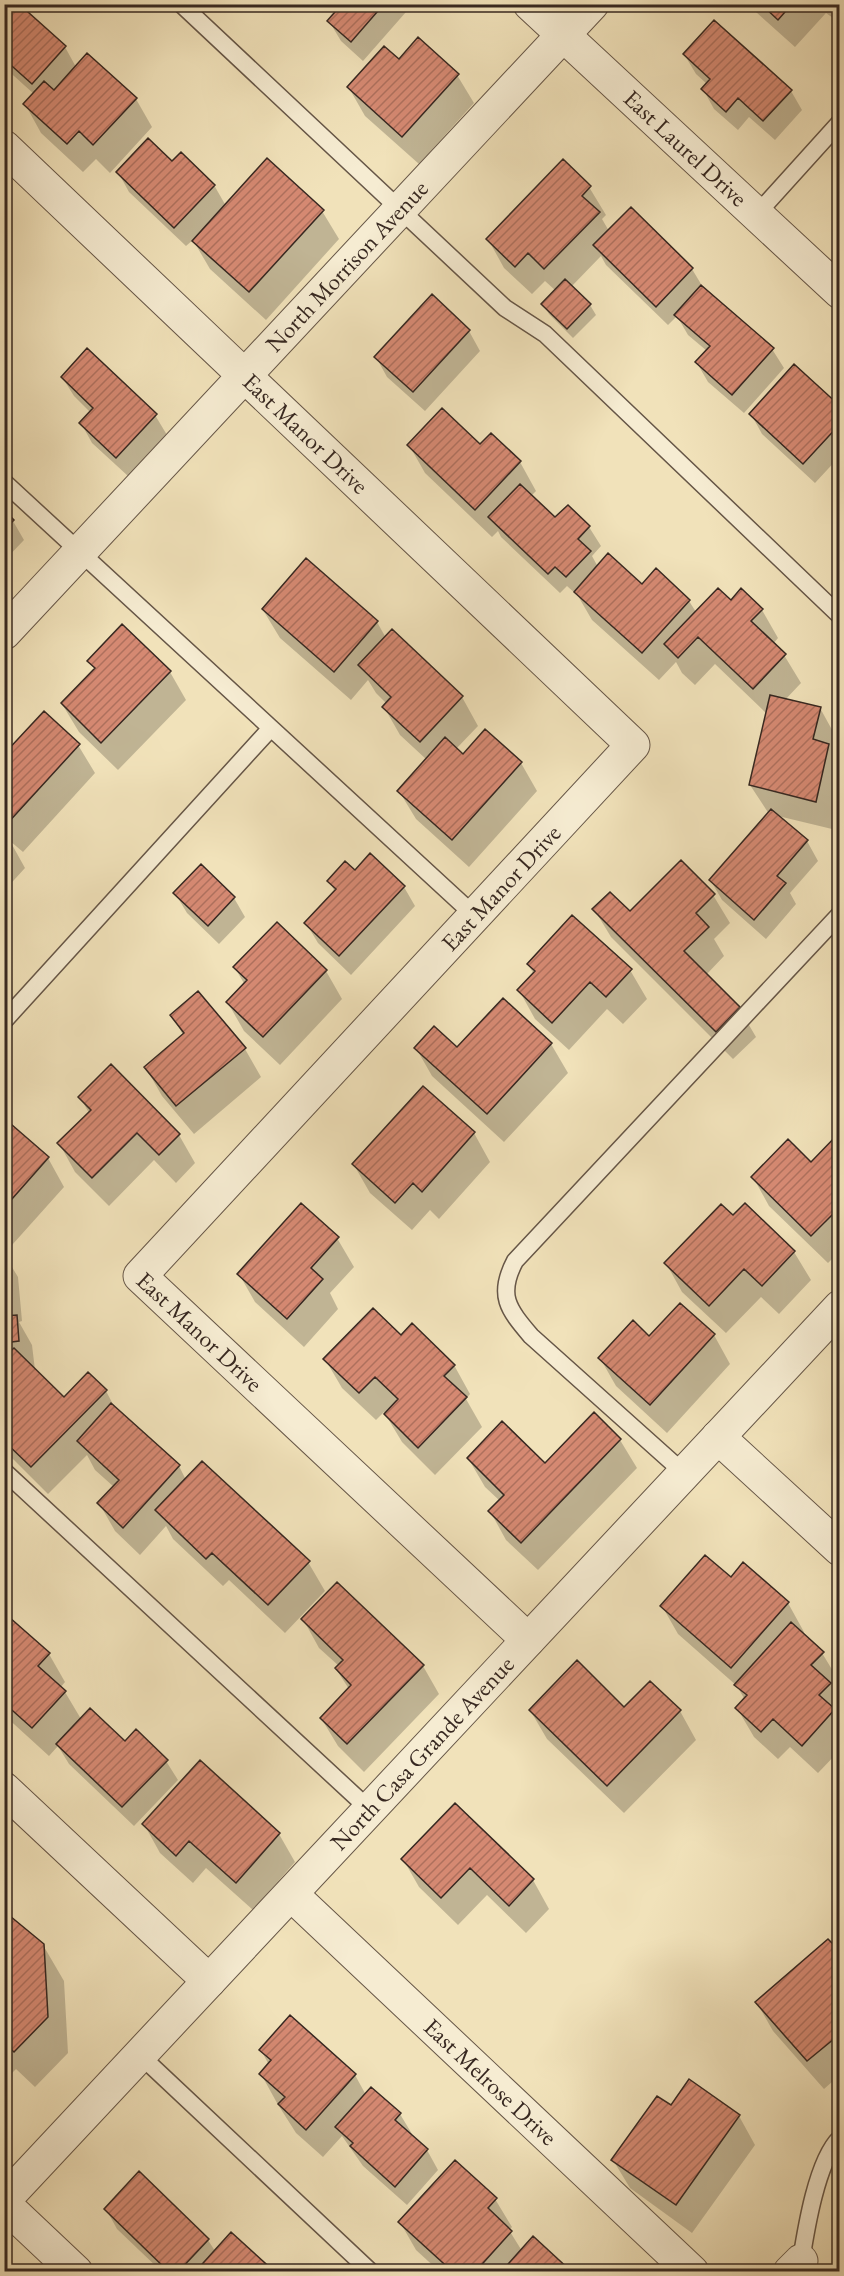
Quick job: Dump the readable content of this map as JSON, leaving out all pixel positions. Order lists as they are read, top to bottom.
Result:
{
  "streets": {
    "street": [
      "East Laurel Drive",
      "North Morrison Avenue",
      "East Manor Drive",
      "North Casa Grande Avenue",
      "East Melrose Drive"
    ]
  },
  "crossings": [
    ["East Laurel Drive", "North Morrison Avenue"],
    ["North Morrison Avenue", "East Manor Drive"],
    ["East Manor Drive", "North Casa Grande Avenue"],
    ["North Casa Grande Avenue", "East Melrose Drive"]
  ]
}
